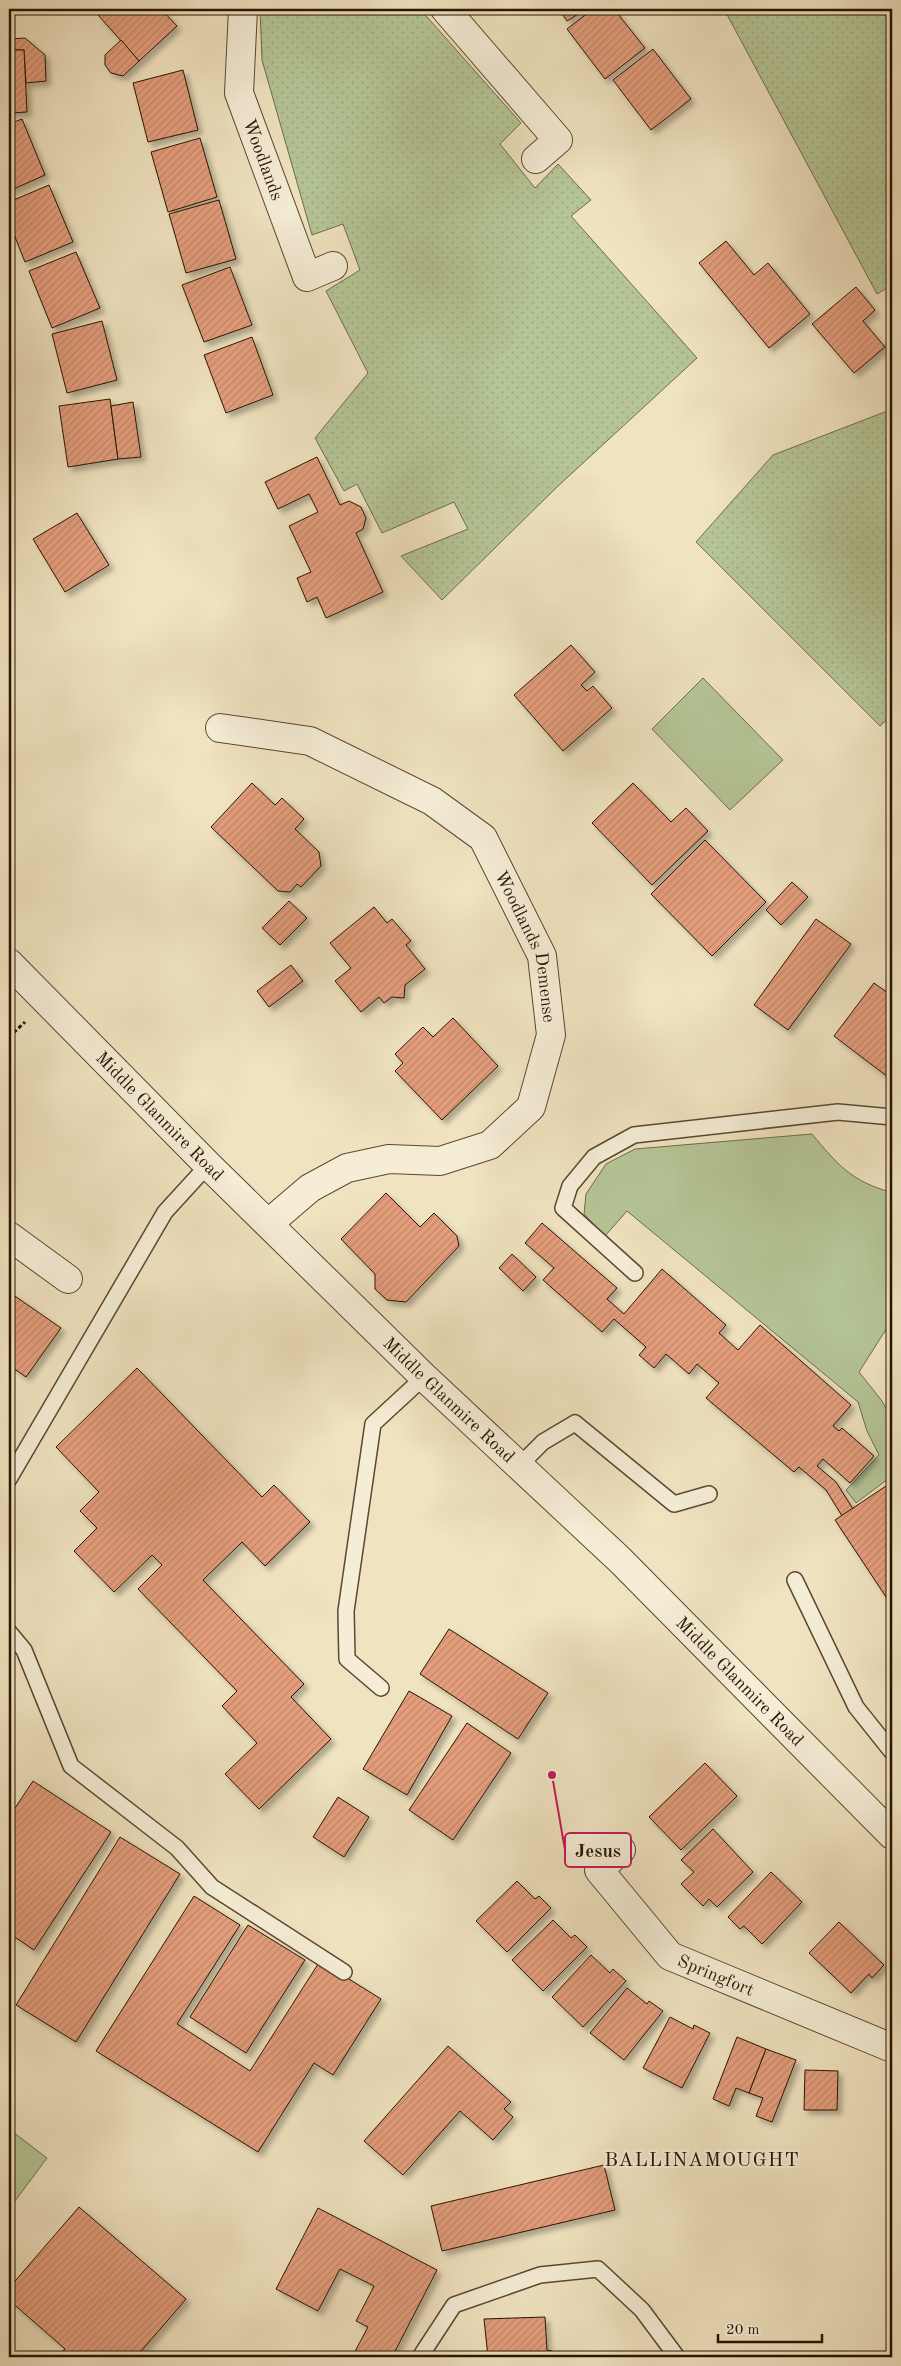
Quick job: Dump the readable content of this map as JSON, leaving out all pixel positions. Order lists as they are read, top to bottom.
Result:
{
  "streets": {
    "street": [
      "Woodlands",
      "Woodlands Demense",
      "Middle Glanmire Road",
      "Springfort"
    ]
  },
  "crossings": [
    ["Woodlands Demense", "Middle Glanmire Road"]
  ],
  "districts": ["BALLINAMOUGHT"],
  "places": ["Jesus"],
  "scale_bar": "20 m"
}
